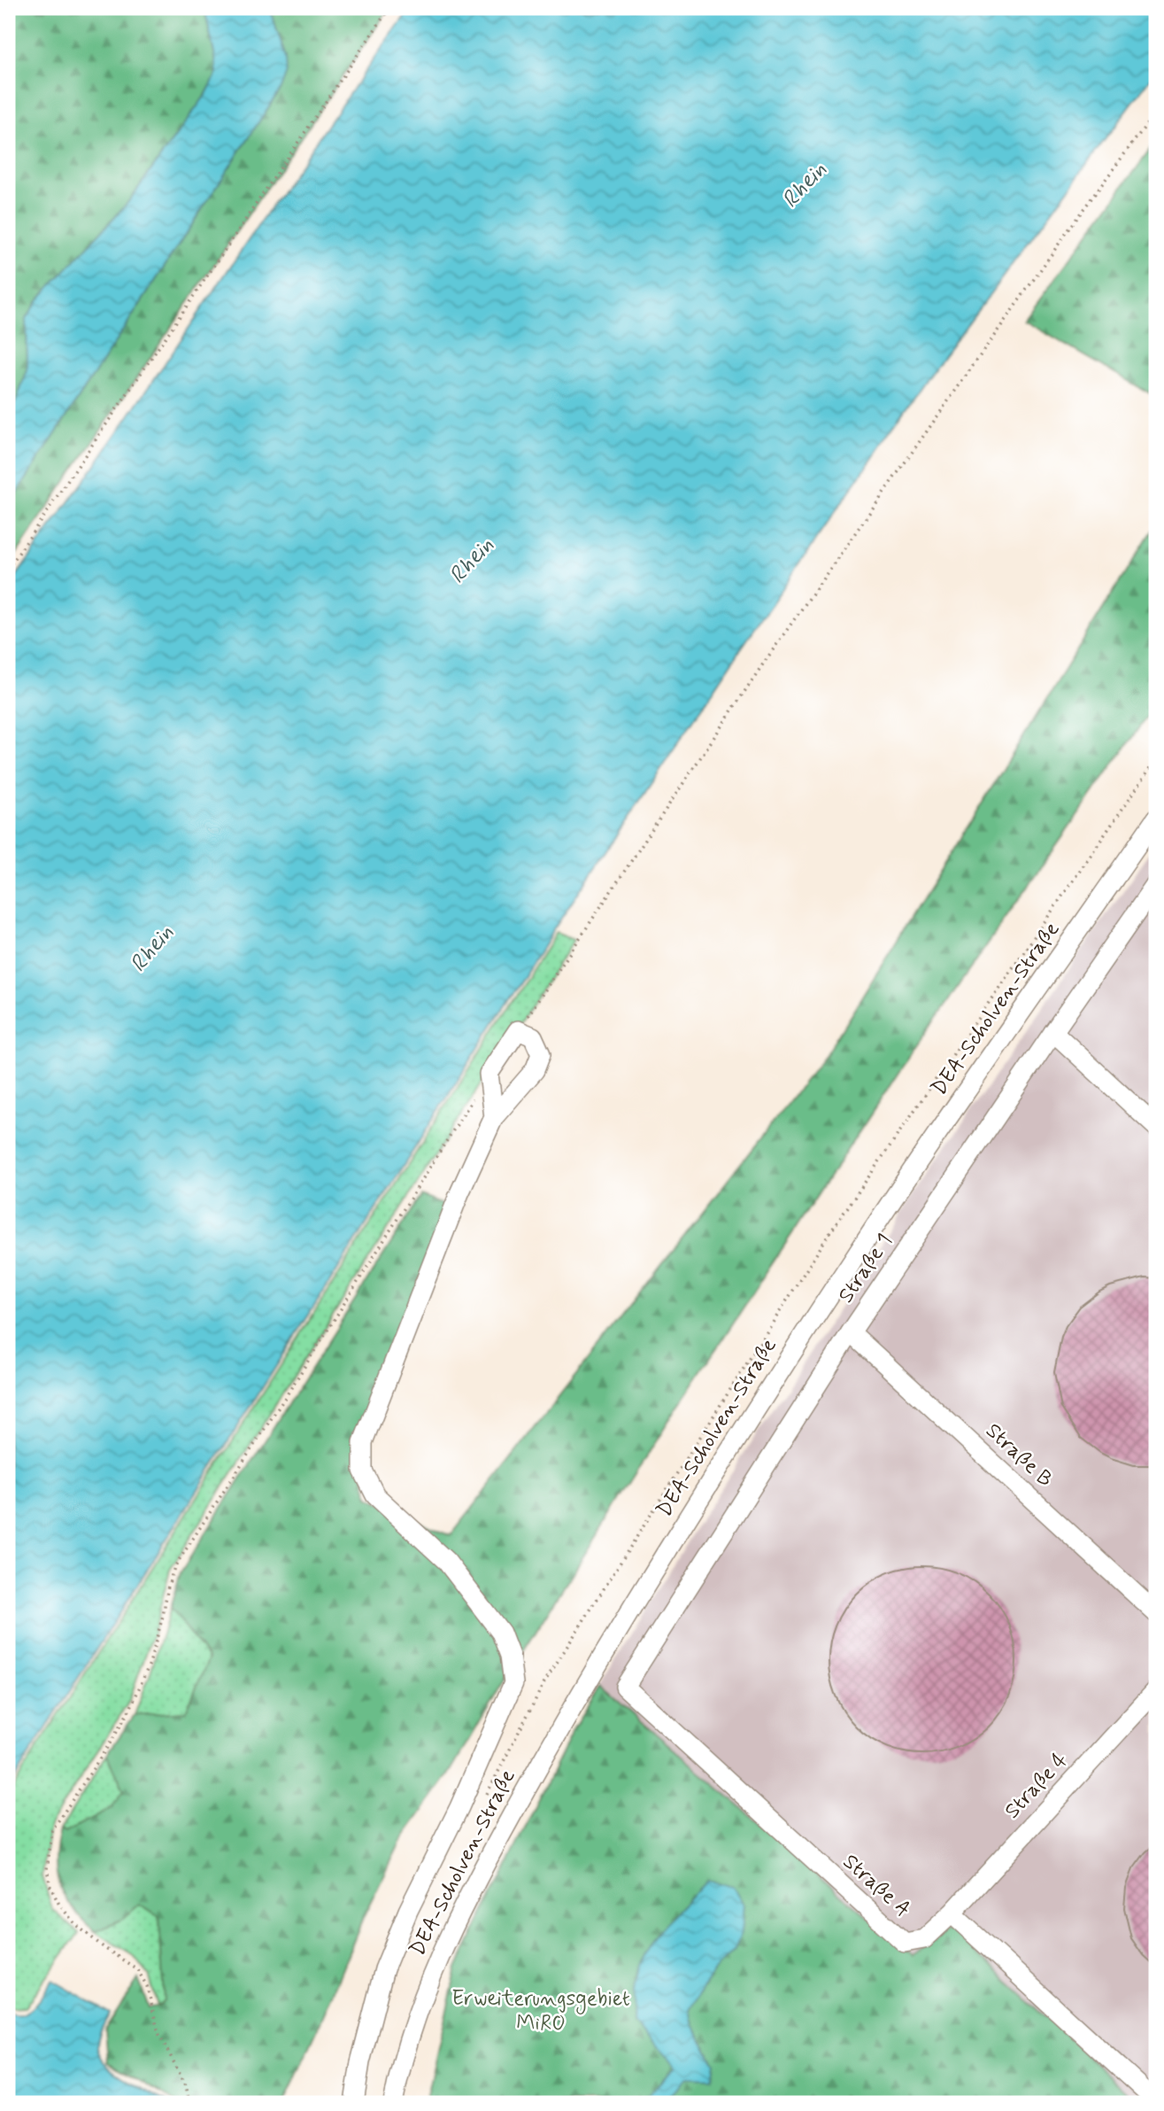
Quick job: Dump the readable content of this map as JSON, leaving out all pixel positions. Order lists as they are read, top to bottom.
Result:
{
  "streets": {
    "street": [
      "DEA-Scholven-Straße",
      "Straße 1",
      "Straße B",
      "Straße 4",
      "Straße A"
    ]
  },
  "crossings": [
    ["Straße 1", "Straße B"],
    ["Straße 1", "Straße A"],
    ["Straße 4", "Straße A"]
  ],
  "water": ["Rhein"],
  "parks": ["Erweiterungsgebiet MiRO"]
}
